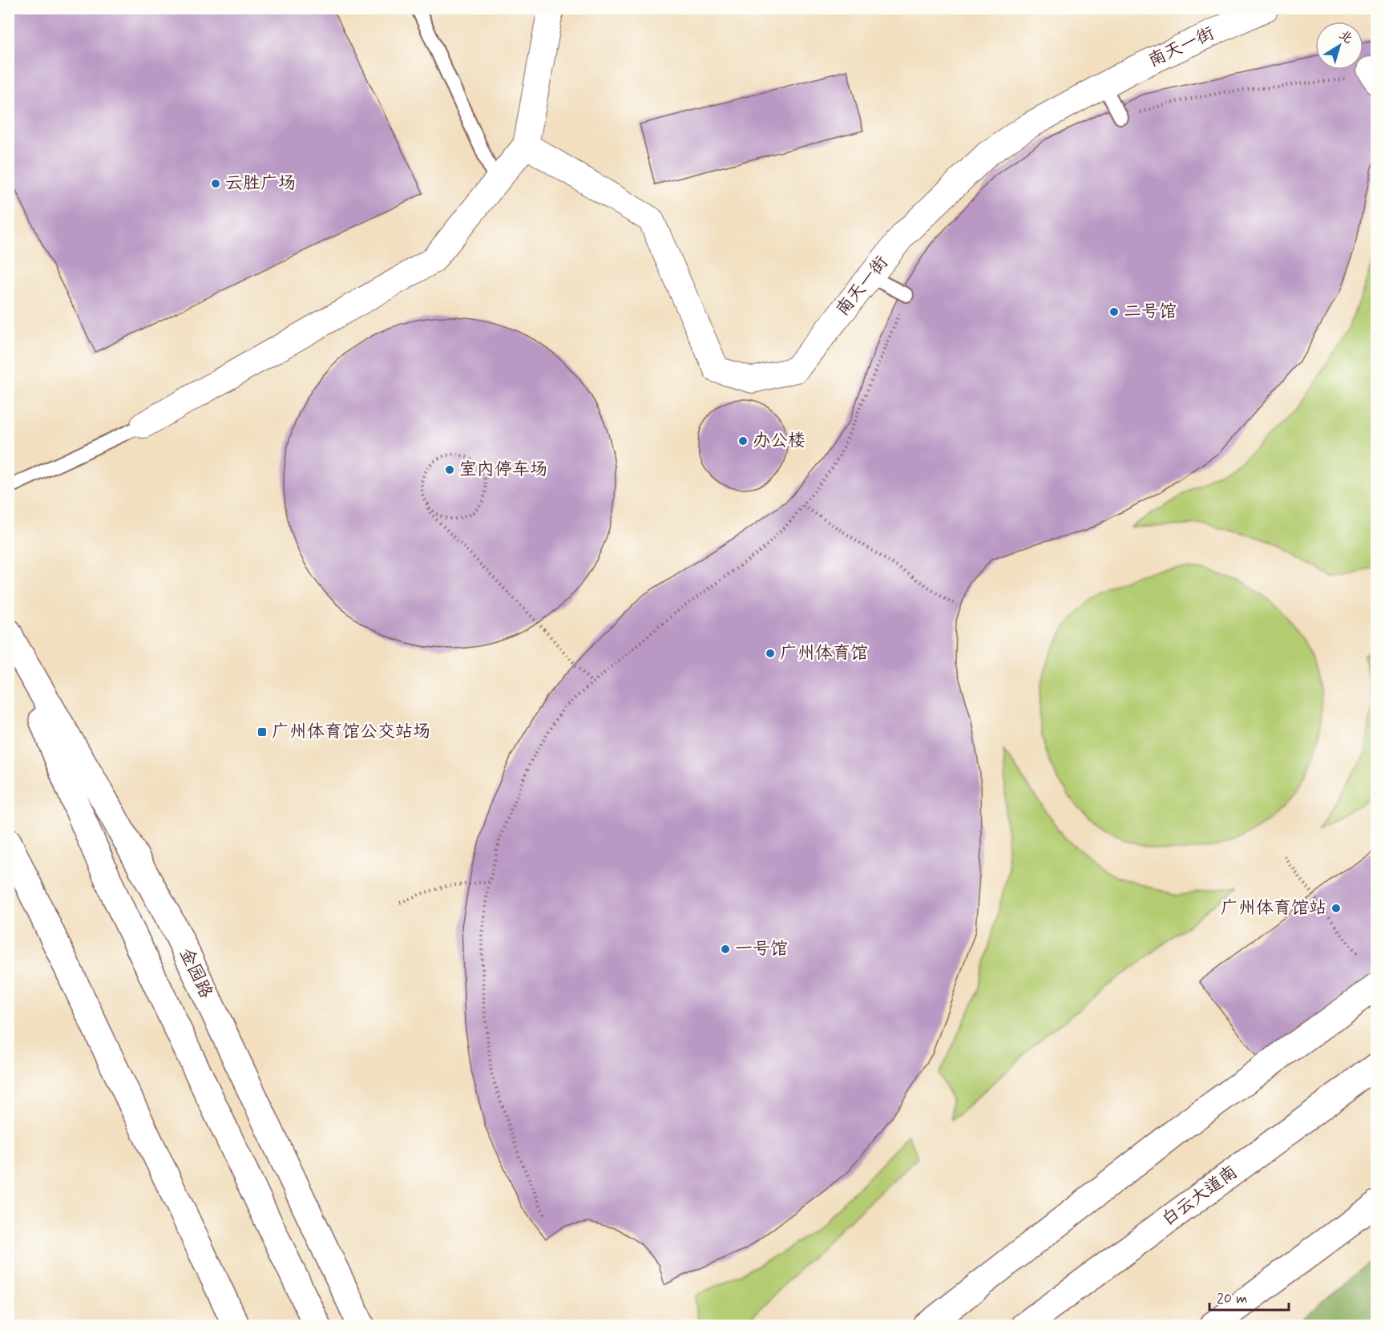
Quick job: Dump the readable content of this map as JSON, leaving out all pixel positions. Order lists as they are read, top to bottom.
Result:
{
  "streets": {
    "main road": ["金园路", "白云大道南"],
    "street": ["南天一街"]
  },
  "places": {
    "other": [
      "云胜广场",
      "二号馆",
      "办公楼",
      "室内停车场",
      "广州体育馆",
      "广州体育馆站",
      "一号馆"
    ],
    "transit": ["广州体育馆公交站场"]
  },
  "scale_bar": "20 m",
  "north": "top right"
}
